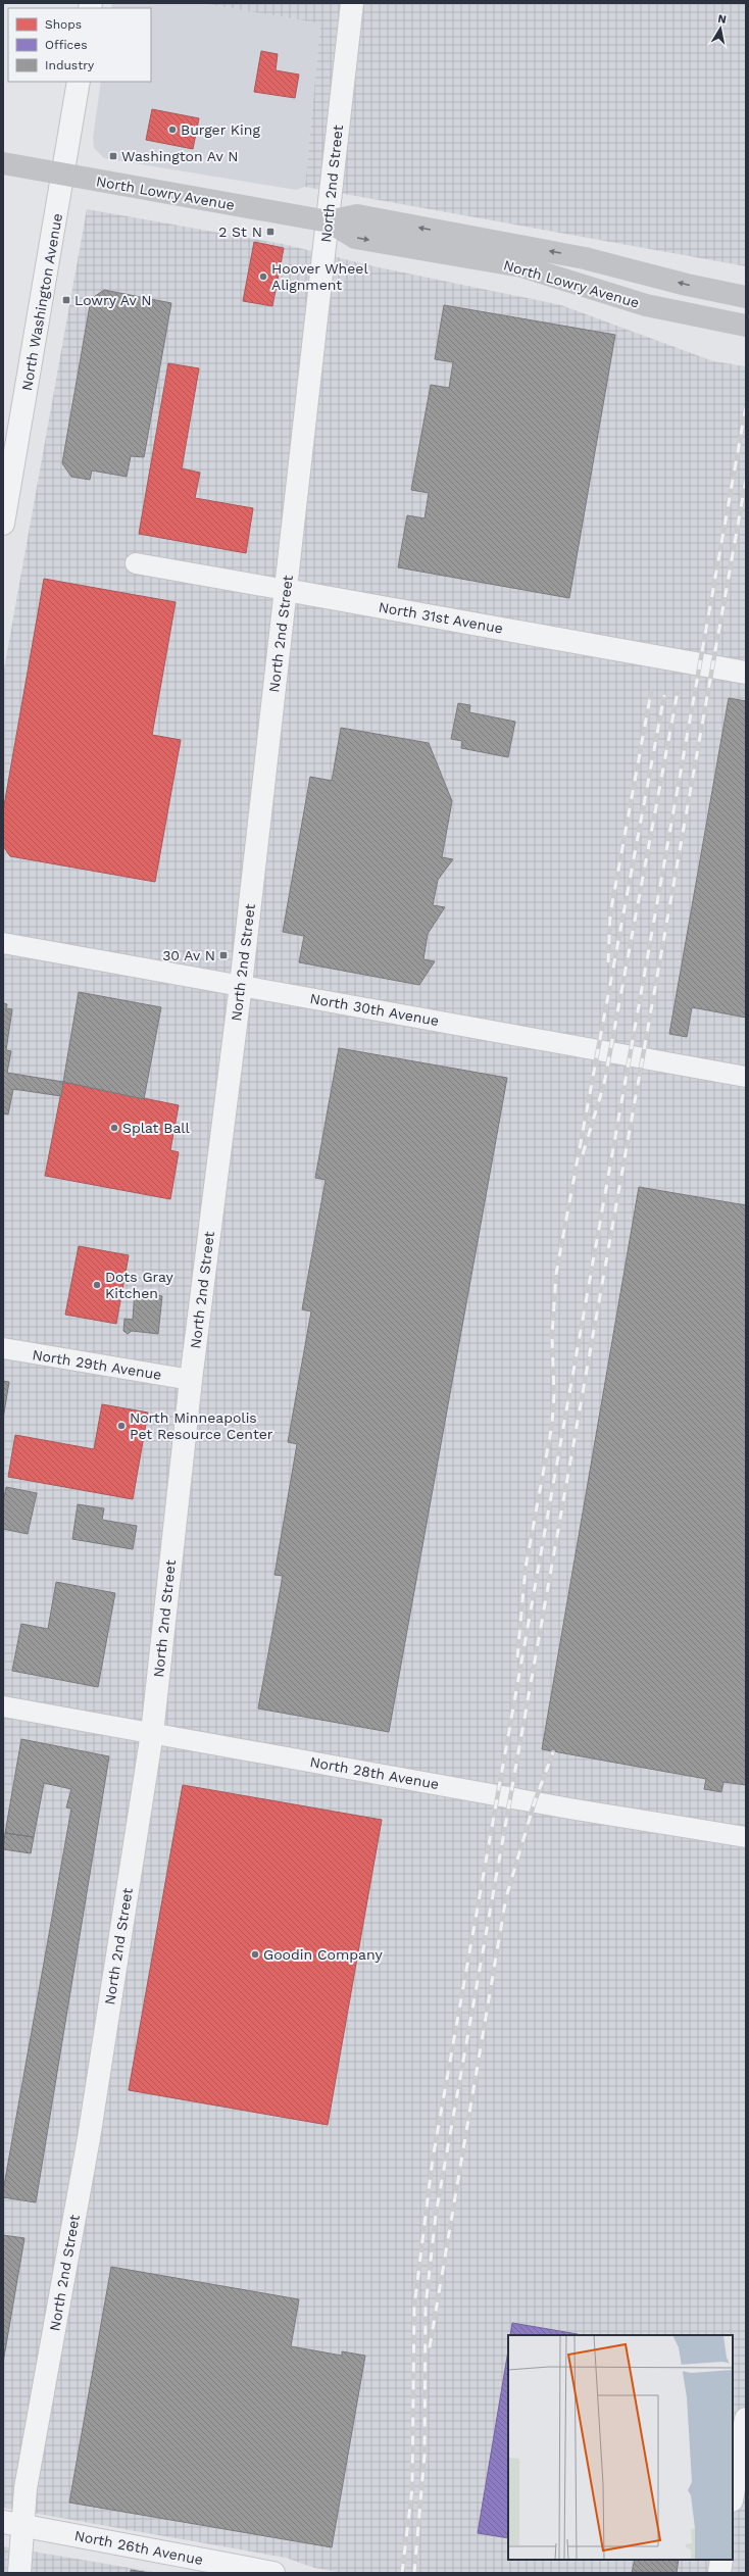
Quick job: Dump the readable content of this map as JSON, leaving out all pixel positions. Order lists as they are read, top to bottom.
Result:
{
  "streets": {
    "main road": ["North Lowry Avenue"],
    "street": [
      "North 2nd Street",
      "North Washington Avenue",
      "North 31st Avenue",
      "North 30th Avenue",
      "North 29th Avenue",
      "North 28th Avenue",
      "North 26th Avenue"
    ]
  },
  "crossings": [
    ["North 2nd Street", "North Lowry Avenue"],
    ["North 2nd Street", "North 31st Avenue"],
    ["North 2nd Street", "North 30th Avenue"],
    ["North 2nd Street", "North 29th Avenue"],
    ["North 2nd Street", "North 28th Avenue"],
    ["North 2nd Street", "North 26th Avenue"],
    ["North Lowry Avenue", "North Washington Avenue"]
  ],
  "places": {
    "other": [
      "Burger King",
      "Hoover Wheel Alignment",
      "Splat Ball",
      "Dots Gray Kitchen",
      "North Minneapolis Pet Resource Center",
      "Goodin Company"
    ],
    "transit": [
      "Washington Av N",
      "2 St N",
      "Lowry Av N",
      "30 Av N"
    ]
  },
  "legend": ["Shops", "Offices", "Industry"],
  "north": "top"
}
